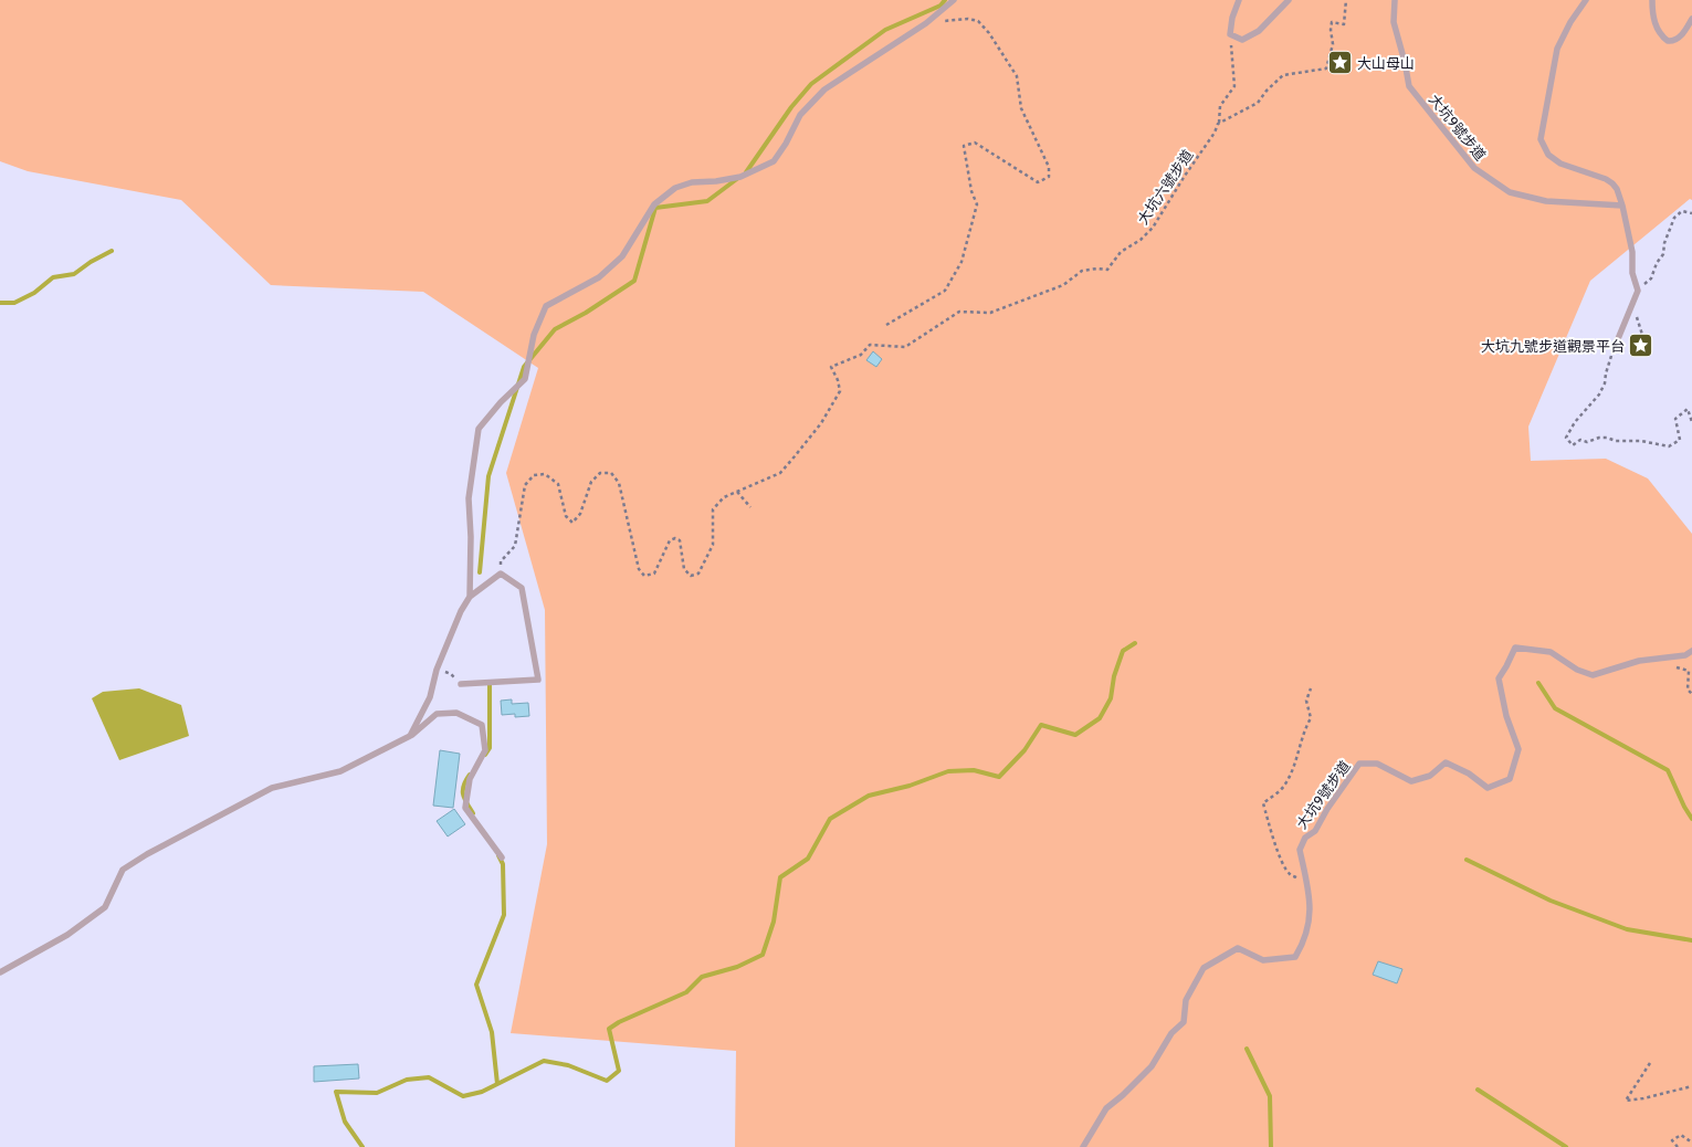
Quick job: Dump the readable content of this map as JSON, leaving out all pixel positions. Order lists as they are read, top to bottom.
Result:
{
  "streets": {
    "lane": ["大坑9號步道"],
    "path": ["大坑六號步道"]
  },
  "places": {
    "place": ["大山母山", "大坑九號步道觀景平台"]
  }
}
